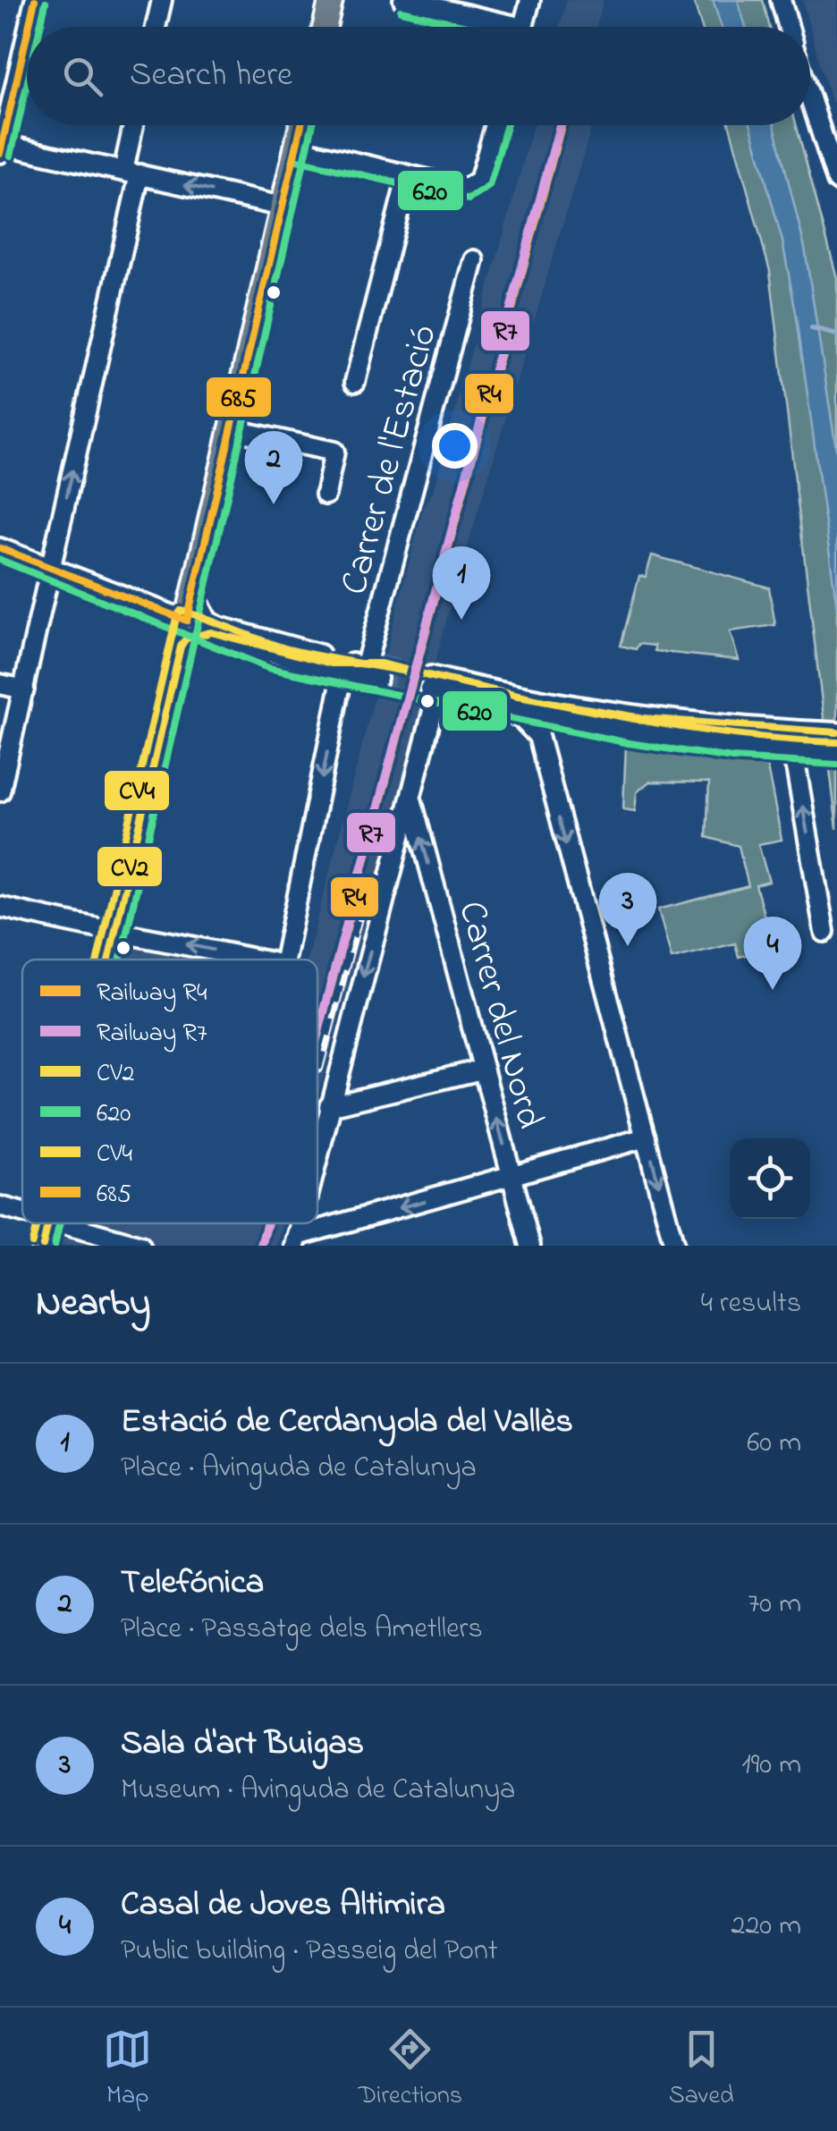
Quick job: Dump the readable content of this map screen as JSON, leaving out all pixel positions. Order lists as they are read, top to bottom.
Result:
{
  "streets": {
    "street": ["Carrer de l'Estació", "Carrer del Nord"]
  },
  "lines": [
    "transit line 685",
    "transit line 620",
    "rail line R4",
    "rail line R7",
    "transit line CV4",
    "transit line CV2"
  ],
  "legend": [
    "Railway R4",
    "Railway R7",
    "CV2",
    "620",
    "CV4",
    "685"
  ],
  "page": {
    "search": "Search here",
    "pins": [
      "2",
      "1",
      "3",
      "4"
    ],
    "heading": ["Nearby", "4 results"],
    "list": [
      {
        "mark": "1",
        "name": "Estació de Cerdanyola del Vallès",
        "note": "Place · Avinguda de Catalunya",
        "value": "60 m"
      },
      {
        "mark": "2",
        "name": "Telefónica",
        "note": "Place · Passatge dels Ametllers",
        "value": "70 m"
      },
      {
        "mark": "3",
        "name": "Sala d'art Buigas",
        "note": "Museum · Avinguda de Catalunya",
        "value": "190 m"
      },
      {
        "mark": "4",
        "name": "Casal de Joves Altimira",
        "note": "Public building · Passeig del Pont",
        "value": "220 m"
      }
    ],
    "nav": ["Map", "Directions", "Saved"]
  }
}
